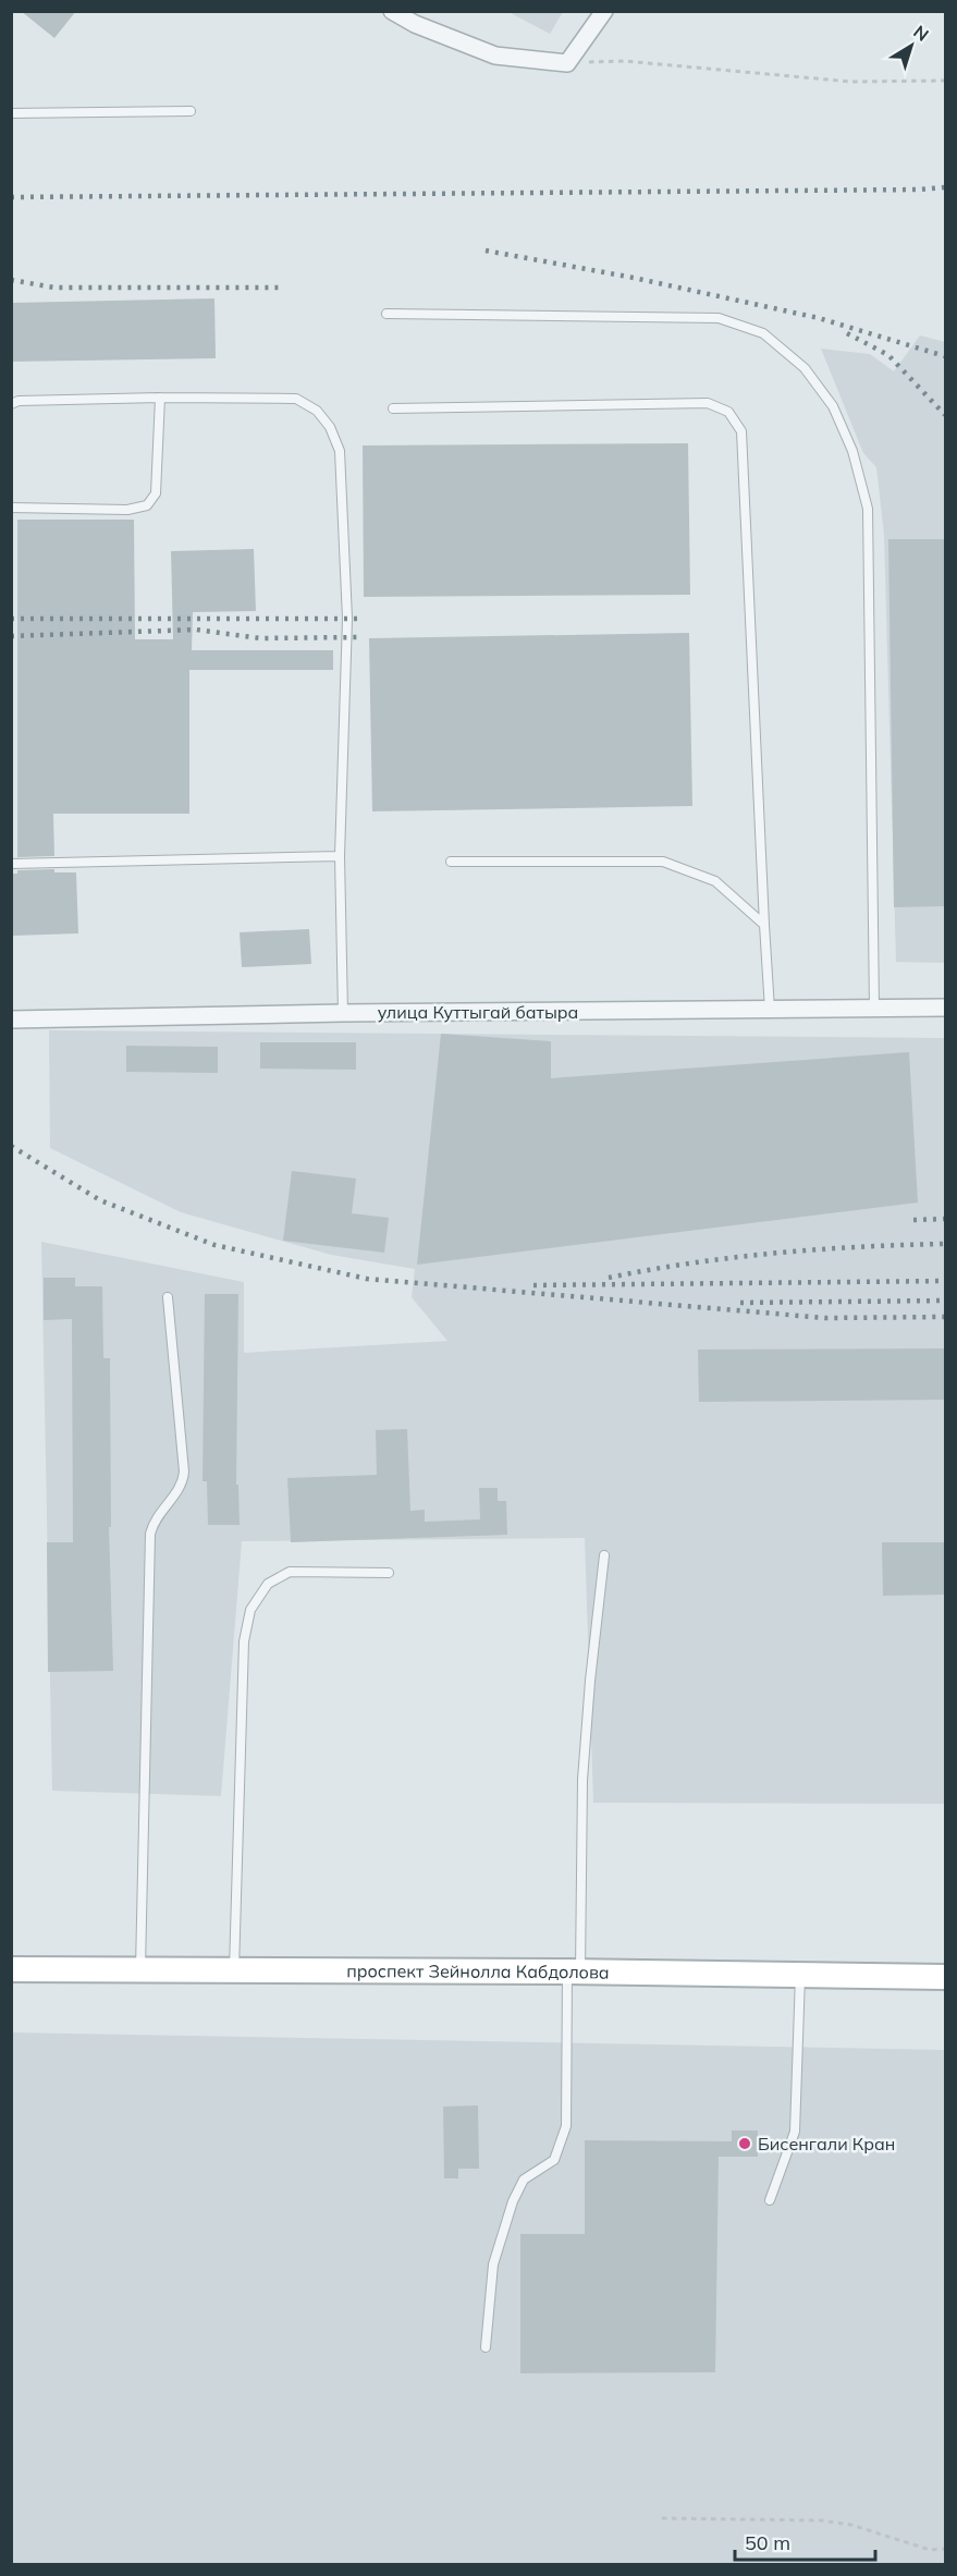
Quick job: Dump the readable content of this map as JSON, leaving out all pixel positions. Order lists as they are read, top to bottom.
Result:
{
  "streets": {
    "main road": ["проспект Зейнолла Кабдолова"],
    "street": ["улица Куттыгай батыра"]
  },
  "places": ["Бисенгали Кран"],
  "scale_bar": "50 m",
  "north": "top right"
}
